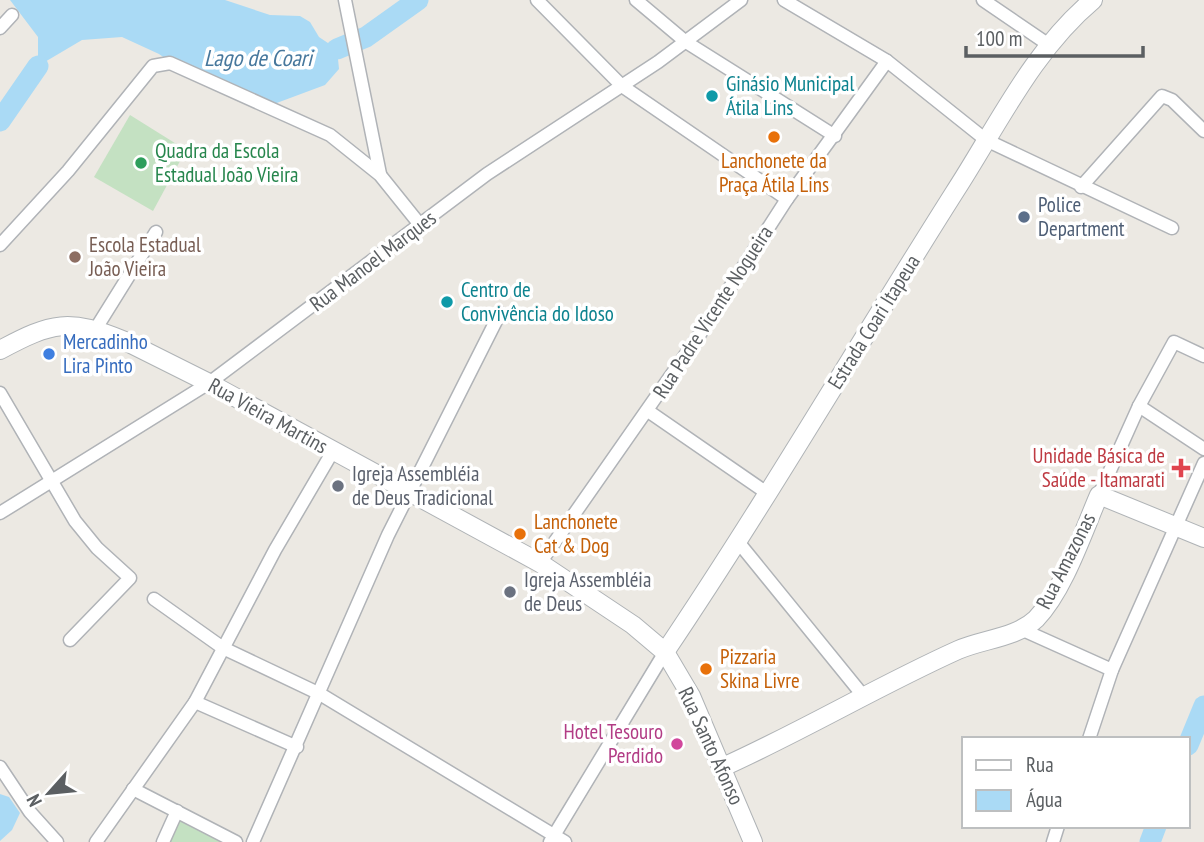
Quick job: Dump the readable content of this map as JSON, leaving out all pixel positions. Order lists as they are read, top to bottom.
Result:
{
  "streets": {
    "street": [
      "Rua Manoel Marques",
      "Rua Padre Vicente Nogueira",
      "Estrada Coari Itapeua",
      "Rua Vieira Martins",
      "Rua Amazonas",
      "Rua Santo Afonso"
    ]
  },
  "crossings": [
    ["Rua Manoel Marques", "Rua Vieira Martins"],
    ["Rua Padre Vicente Nogueira", "Rua Vieira Martins"],
    ["Estrada Coari Itapeua", "Rua Vieira Martins"],
    ["Estrada Coari Itapeua", "Rua Santo Afonso"],
    ["Rua Vieira Martins", "Rua Santo Afonso"],
    ["Rua Amazonas", "Rua Santo Afonso"]
  ],
  "water": ["Lago de Coari"],
  "places": {
    "other": [
      "Ginásio Municipal Átila Lins",
      "Lanchonete da Praça Átila Lins",
      "Quadra da Escola Estadual João Vieira",
      "Police Department",
      "Escola Estadual João Vieira",
      "Centro de Convivência do Idoso",
      "Mercadinho Lira Pinto",
      "Igreja Assembléia de Deus Tradicional",
      "Lanchonete Cat & Dog",
      "Igreja Assembléia de Deus",
      "Pizzaria Skina Livre",
      "Hotel Tesouro Perdido"
    ],
    "health": ["Unidade Básica de Saúde - Itamarati"]
  },
  "legend": ["Rua", "Água"],
  "scale_bar": "100 m",
  "north": "bottom left"
}
